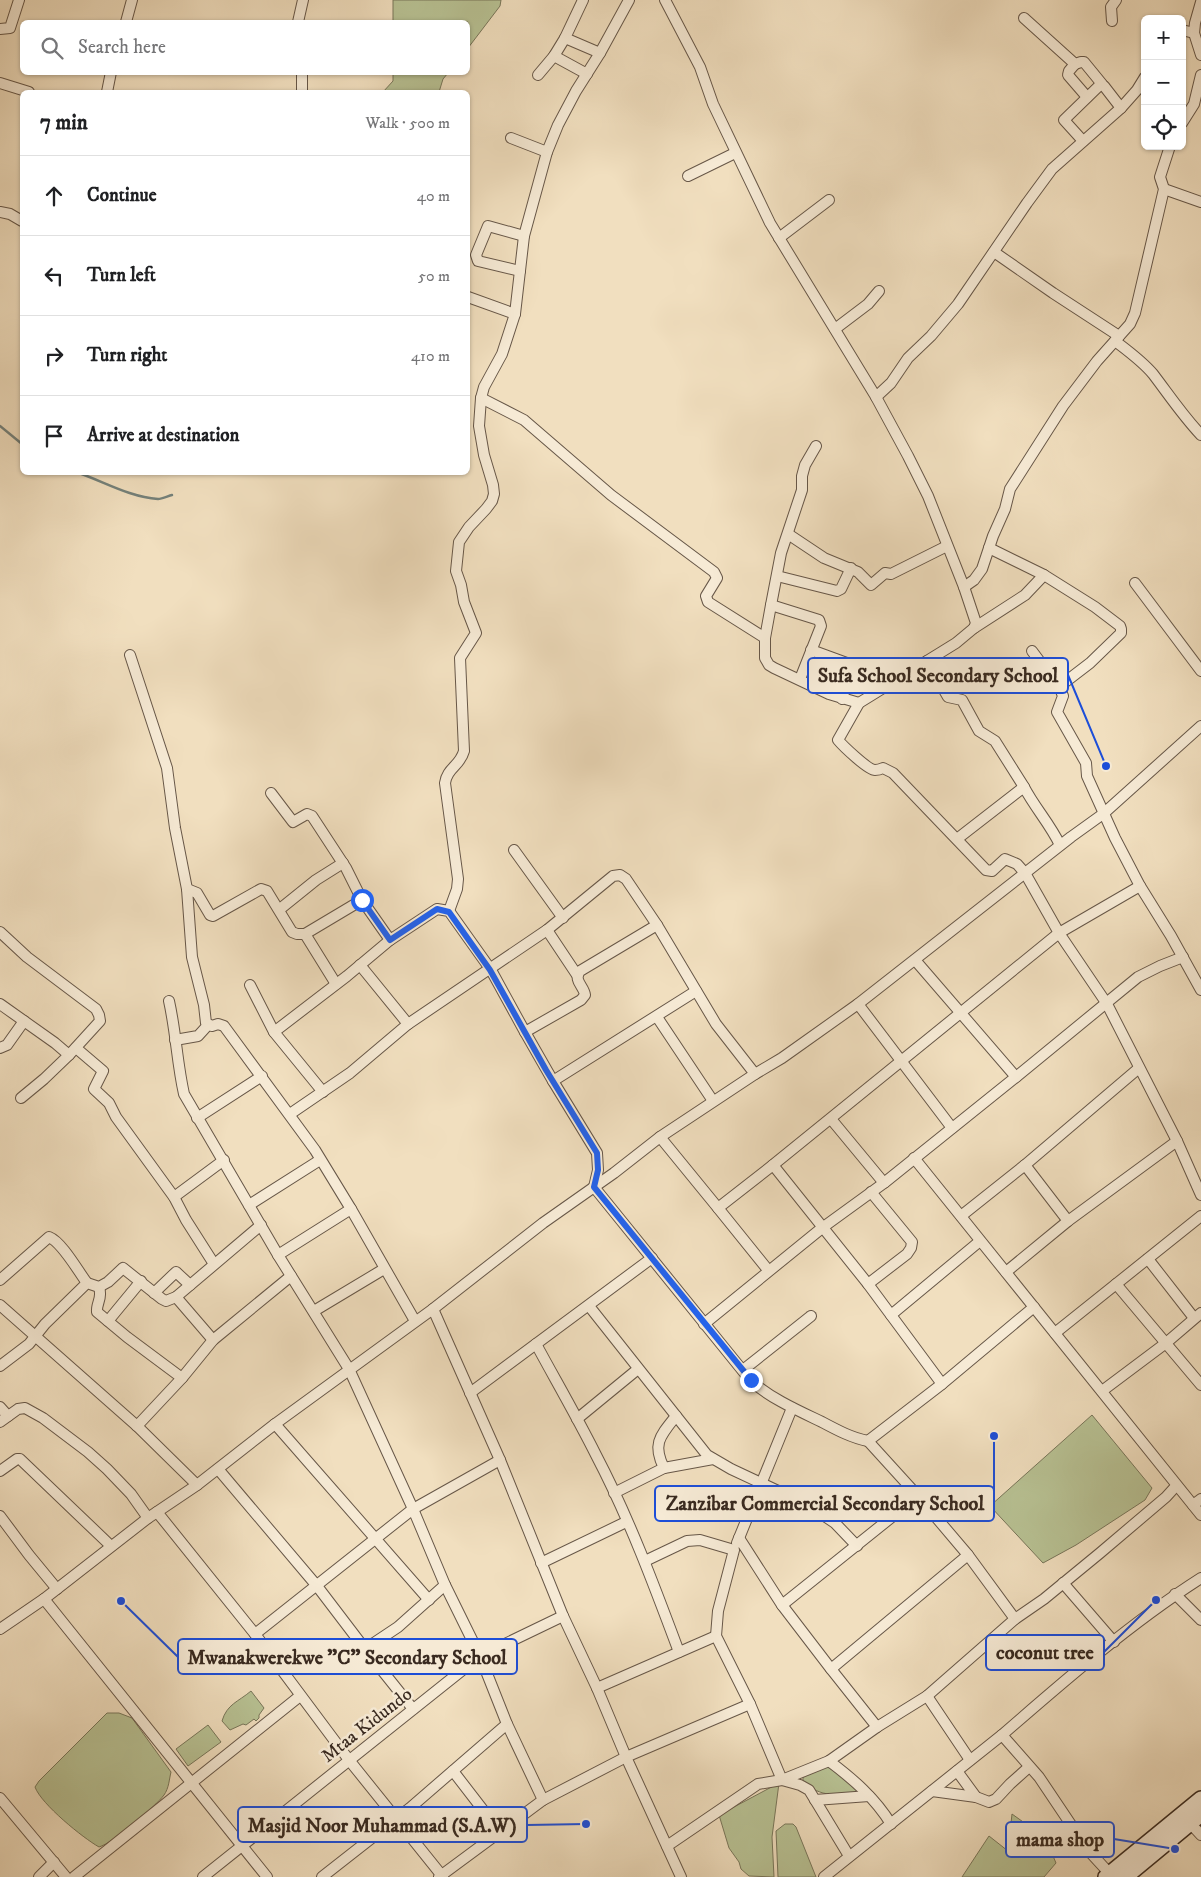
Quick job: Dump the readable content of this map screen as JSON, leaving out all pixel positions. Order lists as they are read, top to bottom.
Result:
{
  "streets": {
    "street": ["Mtaa Kidundo"]
  },
  "places": [
    "Sufa School Secondary School",
    "Zanzibar Commercial Secondary School",
    "coconut tree",
    "Mwanakwerekwe \"C\" Secondary School",
    "Masjid Noor Muhammad (S.A.W)",
    "mama shop"
  ],
  "page": {
    "map_buttons": ["+", "−"],
    "search": "Search here",
    "heading": ["7 min", "Walk · 500 m"],
    "list": [
      ["Continue", "40 m"],
      ["Turn left", "50 m"],
      ["Turn right", "410 m"],
      "Arrive at destination"
    ]
  }
}
